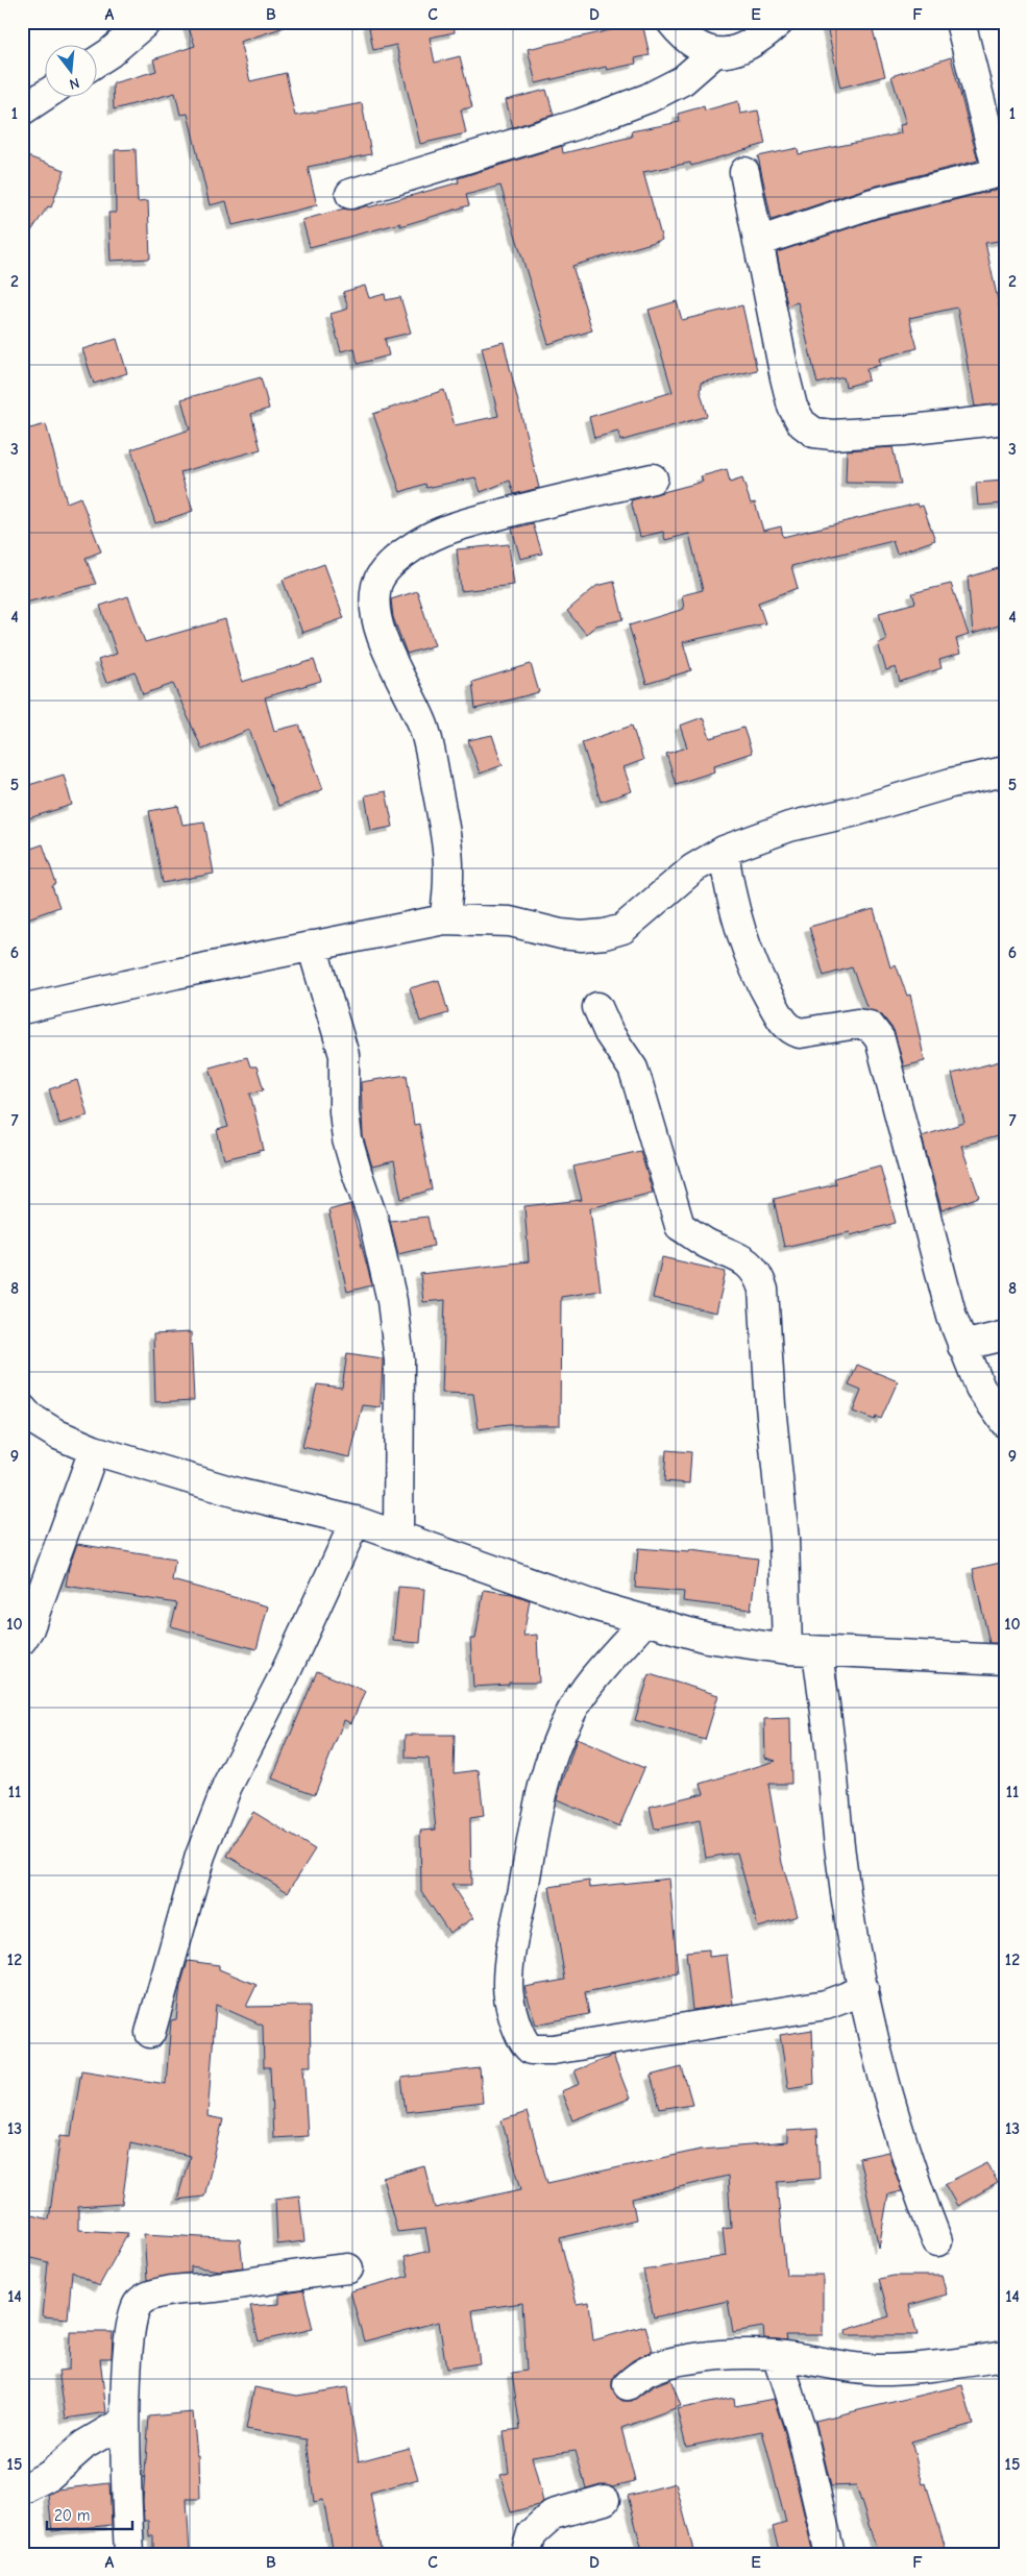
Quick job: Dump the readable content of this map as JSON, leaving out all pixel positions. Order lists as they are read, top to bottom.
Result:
{
  "scale_bar": "20 m",
  "north": "bottom",
  "grid": {
    "columns": [
      "A",
      "B",
      "C",
      "D",
      "E",
      "F"
    ],
    "rows": [
      "1",
      "2",
      "3",
      "4",
      "5",
      "6",
      "7",
      "8",
      "9",
      "10",
      "11",
      "12",
      "13",
      "14",
      "15"
    ]
  }
}
